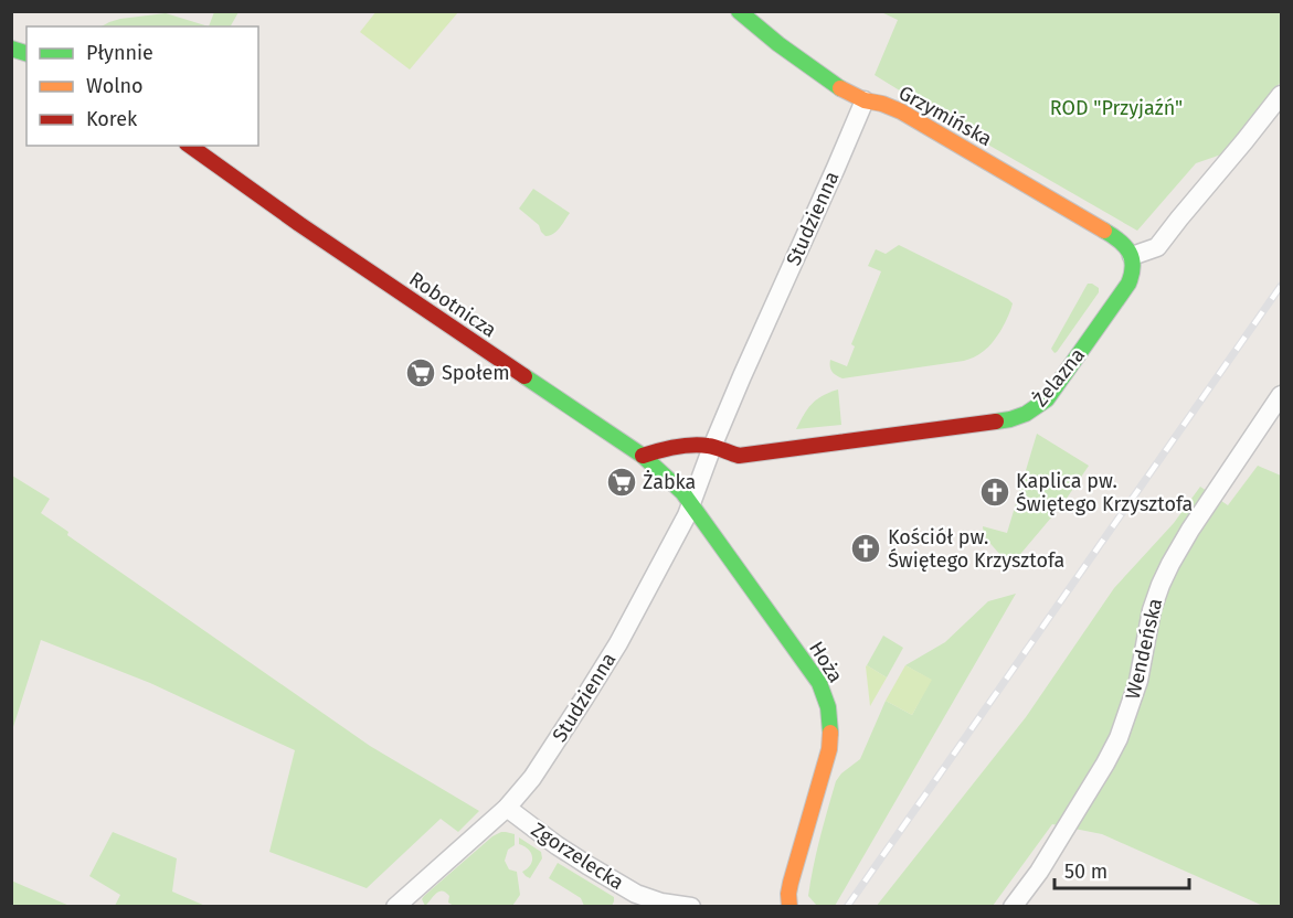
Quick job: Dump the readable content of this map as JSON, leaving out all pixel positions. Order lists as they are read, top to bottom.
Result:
{
  "streets": {
    "street": [
      "Grzymińska",
      "Studzienna",
      "Robotnicza",
      "Żelazna",
      "Wendeńska",
      "Hoża",
      "Zgorzelecka"
    ]
  },
  "crossings": [
    ["Grzymińska", "Studzienna"],
    ["Grzymińska", "Żelazna"],
    ["Studzienna", "Robotnicza"],
    ["Studzienna", "Żelazna"],
    ["Studzienna", "Hoża"],
    ["Studzienna", "Zgorzelecka"],
    ["Robotnicza", "Hoża"]
  ],
  "parks": ["ROD \"Przyjaźń\""],
  "places": {
    "supermarket": ["Społem", "Żabka"],
    "church": ["Kaplica pw. Świętego Krzysztofa", "Kościół pw. Świętego Krzysztofa"]
  },
  "legend": ["Płynnie", "Wolno", "Korek"],
  "scale_bar": "50 m"
}
